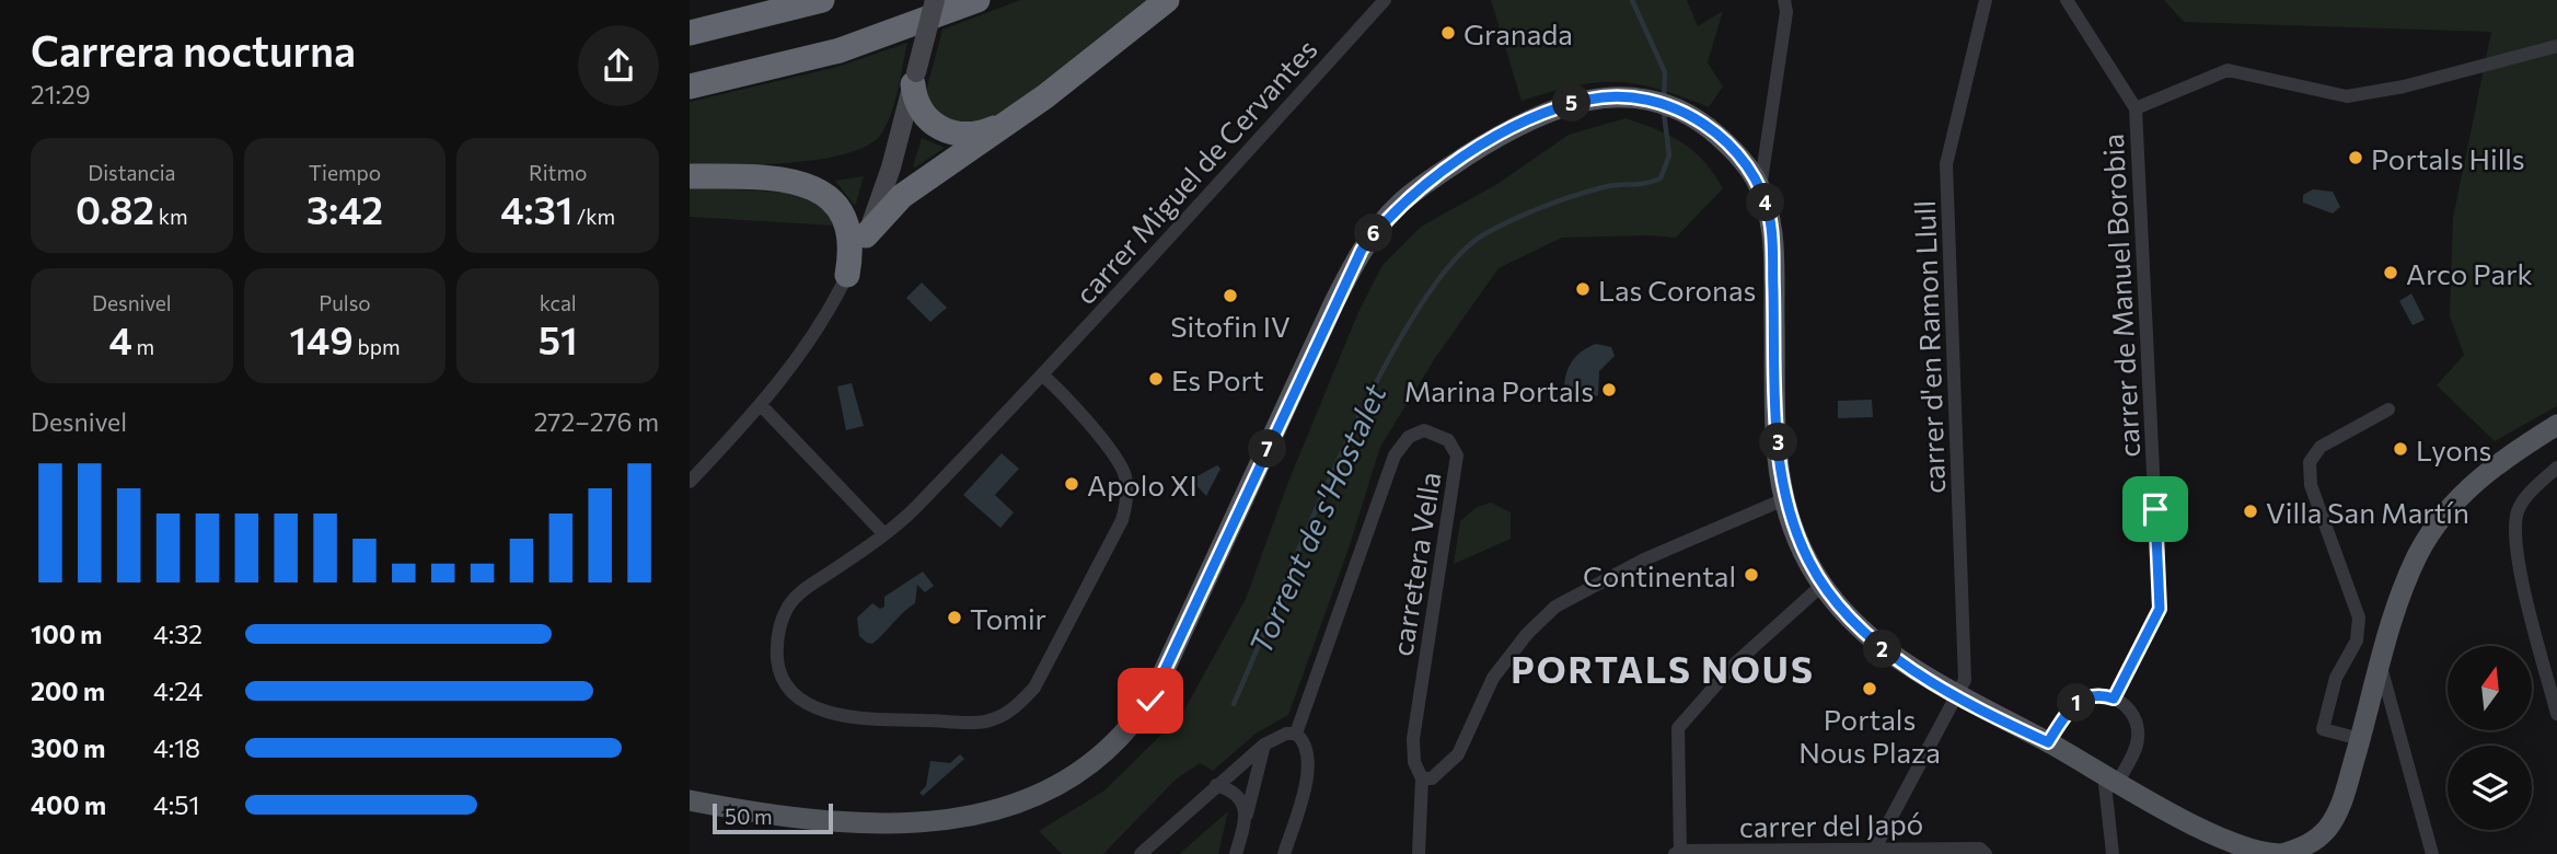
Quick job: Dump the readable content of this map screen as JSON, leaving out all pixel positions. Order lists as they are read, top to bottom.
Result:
{
  "streets": {
    "street": [
      "carrer Miguel de Cervantes",
      "carrer de Manuel Borobia",
      "carrer d'en Ramon Llull",
      "carretera Vella",
      "carrer del Japó"
    ]
  },
  "districts": ["PORTALS NOUS"],
  "water": ["Torrent de s'Hostalet"],
  "places": [
    "Granada",
    "Portals Hills",
    "Arco Park",
    "Las Coronas",
    "Sitofin IV",
    "Es Port",
    "Marina Portals",
    "Lyons",
    "Apolo XI",
    "Villa San Martín",
    "Continental",
    "Tomir",
    "Portals Nous Plaza"
  ],
  "scale_bar": "50 m",
  "north": "top",
  "page": {
    "heading": ["Carrera nocturna", "21:29"],
    "pins": [
      "5",
      "4",
      "6",
      "3",
      "7",
      "2",
      "1"
    ],
    "stats": [
      ["Distancia", "0.82 km"],
      ["Tiempo", "3:42"],
      ["Ritmo", "4:31 /km"],
      ["Desnivel", "4 m"],
      ["Pulso", "149 bpm"],
      ["kcal", "51"]
    ],
    "chart": ["Desnivel", "272–276 m"],
    "list": [
      {
        "name": "100 m",
        "note": "4:32"
      },
      {
        "name": "200 m",
        "note": "4:24"
      },
      {
        "name": "300 m",
        "note": "4:18"
      },
      {
        "name": "400 m",
        "note": "4:51"
      }
    ],
    "scale": "50 m"
  }
}
